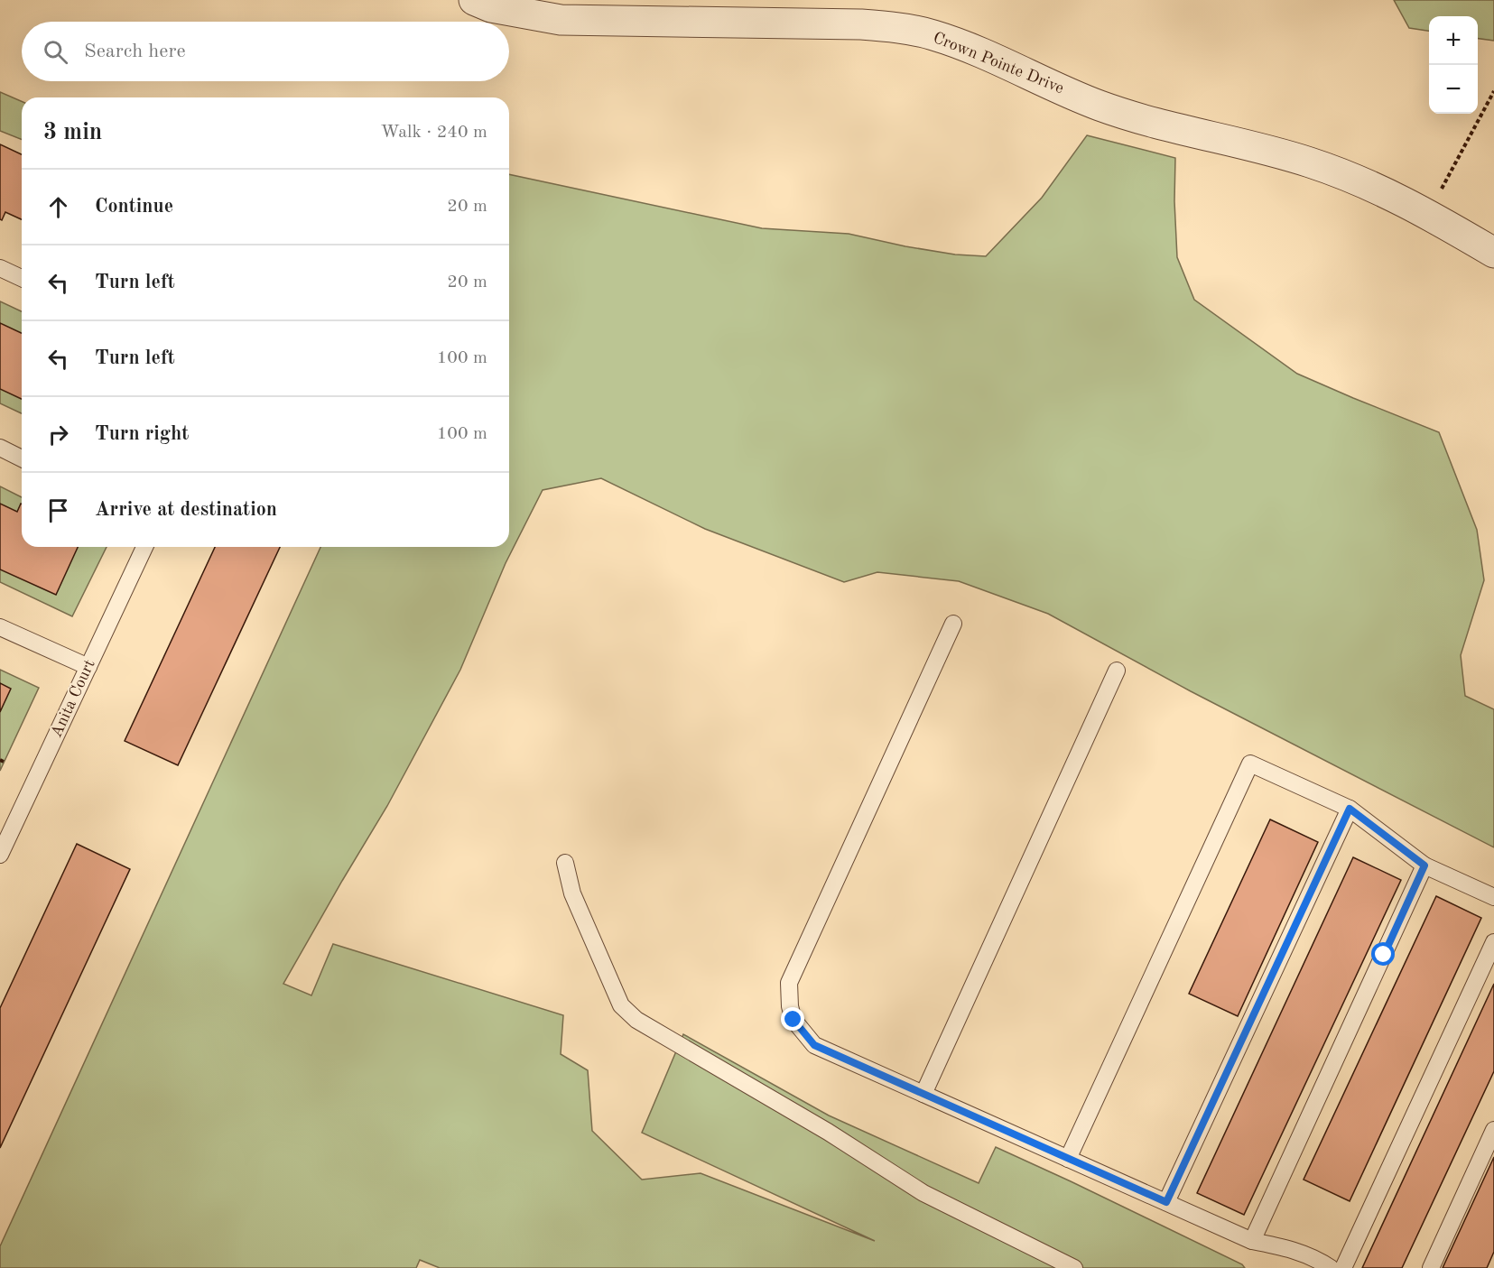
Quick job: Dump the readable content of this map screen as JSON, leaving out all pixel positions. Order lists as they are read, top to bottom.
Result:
{
  "streets": {
    "street": ["Crown Pointe Drive"],
    "lane": ["Anita Court"]
  },
  "page": {
    "map_buttons": ["+", "−"],
    "search": "Search here",
    "heading": ["3 min", "Walk · 240 m"],
    "list": [
      ["Continue", "20 m"],
      ["Turn left", "20 m"],
      ["Turn left", "100 m"],
      ["Turn right", "100 m"],
      "Arrive at destination"
    ]
  }
}
